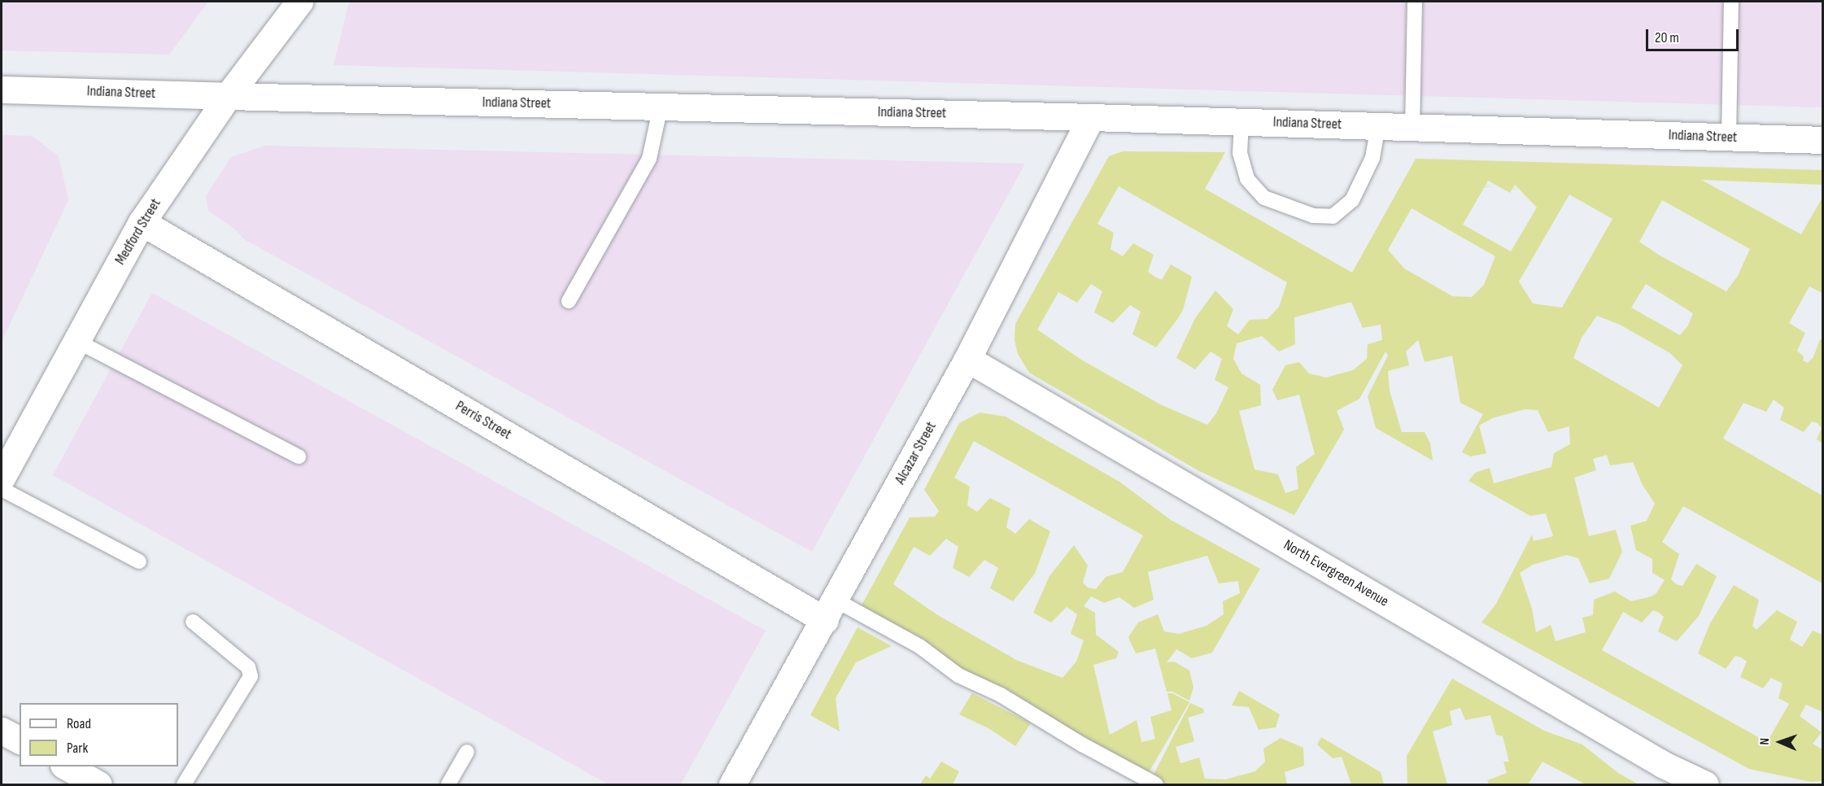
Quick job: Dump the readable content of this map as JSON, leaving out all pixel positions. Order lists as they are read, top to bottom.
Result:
{
  "streets": {
    "street": [
      "Indiana Street",
      "Medford Street",
      "Perris Street",
      "Alcazar Street",
      "North Evergreen Avenue"
    ]
  },
  "crossings": [
    ["Indiana Street", "Medford Street"],
    ["Indiana Street", "Alcazar Street"],
    ["Medford Street", "Perris Street"],
    ["Perris Street", "Alcazar Street"],
    ["Alcazar Street", "North Evergreen Avenue"]
  ],
  "legend": ["Road", "Park"],
  "scale_bar": "20 m",
  "north": "left"
}
